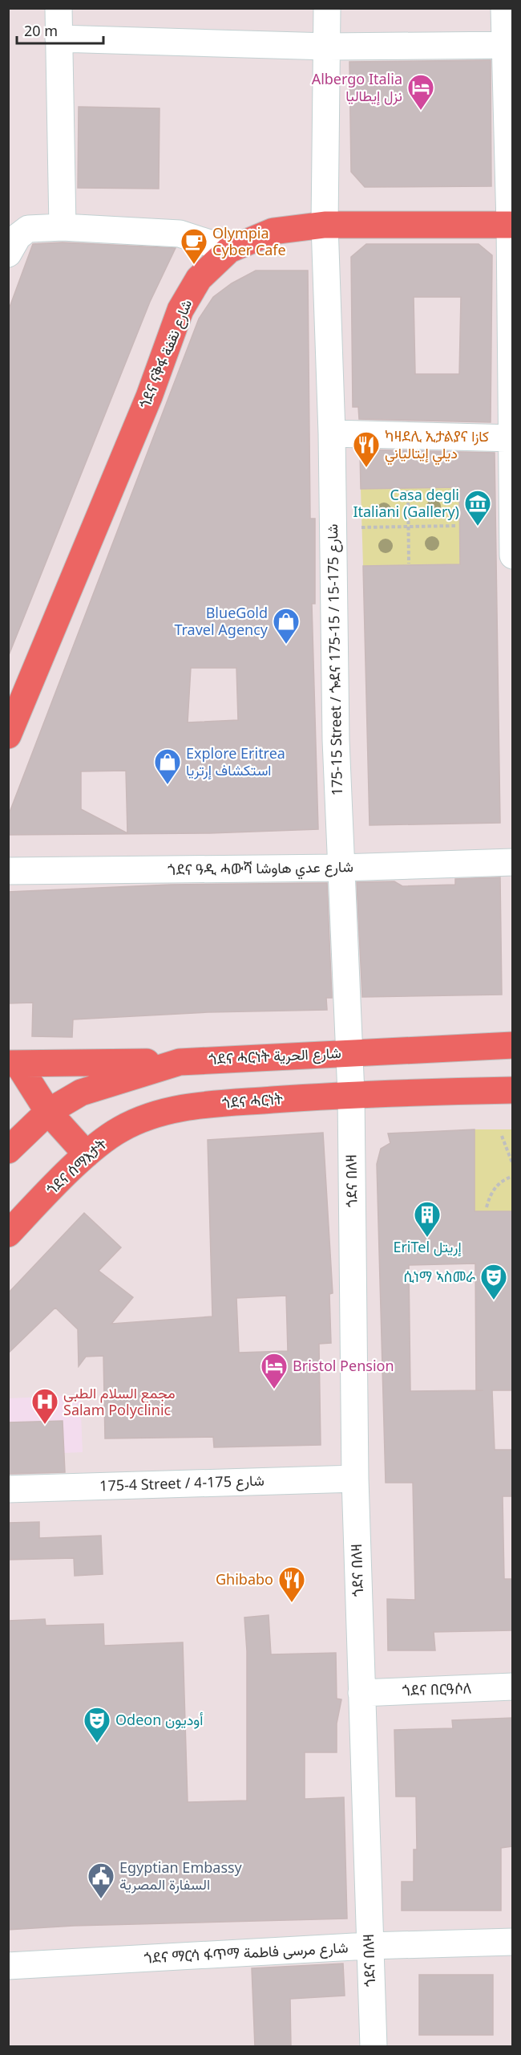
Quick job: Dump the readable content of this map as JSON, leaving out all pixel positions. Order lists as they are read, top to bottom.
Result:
{
  "streets": {
    "main road": [
      "ጎደና ናቅፋ شارع نقفة",
      "ጎደና ሓርነት شارع الحرية",
      "ጎደና ሓርነት",
      "ጎደና ሰማእታት"
    ],
    "street": [
      "175-15 Street / ጐደና 175-15 / شارع 175-15",
      "ጎደና ዓዲ ሓውሻ شارع عدي هاوشا",
      "ጎደና በለዛ",
      "175-4 Street / شارع 175-4",
      "ጎደና በርዓሶለ",
      "ጎደና ማርሳ ፋጥማ شارع مرسى فاطمة"
    ]
  },
  "crossings": [
    ["ጎደና ናቅፋ شارع نقفة", "175-15 Street / ጐደና 175-15 / شارع 175-15"],
    ["175-15 Street / ጐደና 175-15 / شارع 175-15", "ጎደና ዓዲ ሓውሻ شارع عدي هاوشا"],
    ["175-15 Street / ጐደና 175-15 / شارع 175-15", "ጎደና ሓርነት شارع الحرية"],
    ["175-15 Street / ጐደና 175-15 / شارع 175-15", "ጎደና ሓርነት"],
    ["175-15 Street / ጐደና 175-15 / شارع 175-15", "ጎደና በለዛ"],
    ["ጎደና ሓርነት", "ጎደና ሰማእታት"],
    ["ጎደና ሓርነት", "ጎደና በለዛ"],
    ["ጎደና በለዛ", "175-4 Street / شارع 175-4"],
    ["ጎደና በለዛ", "ጎደና በርዓሶለ"],
    ["ጎደና በለዛ", "ጎደና ማርሳ ፋጥማ شارع مرسى فاطمة"]
  ],
  "places": {
    "hotel": ["Albergo Italia نزل إيطاليا", "Bristol Pension"],
    "cafe": ["Olympia Cyber Cafe"],
    "restaurant": ["ካዛደሊ ኢታልያና كازا ديلي إيتالياني", "Ghibabo"],
    "museum": ["Casa degli Italiani (Gallery)"],
    "shop": ["BlueGold Travel Agency", "Explore Eritrea استكشاف إرتريا"],
    "building": ["EriTel إريتل"],
    "theatre": ["ሲነማ ኣስመራ", "Odeon أوديون"],
    "hospital": ["مجمع السلام الطبي Salam Polyclinic"],
    "public building": ["Egyptian Embassy السفارة المصرية"]
  },
  "scale_bar": "20 m"
}
